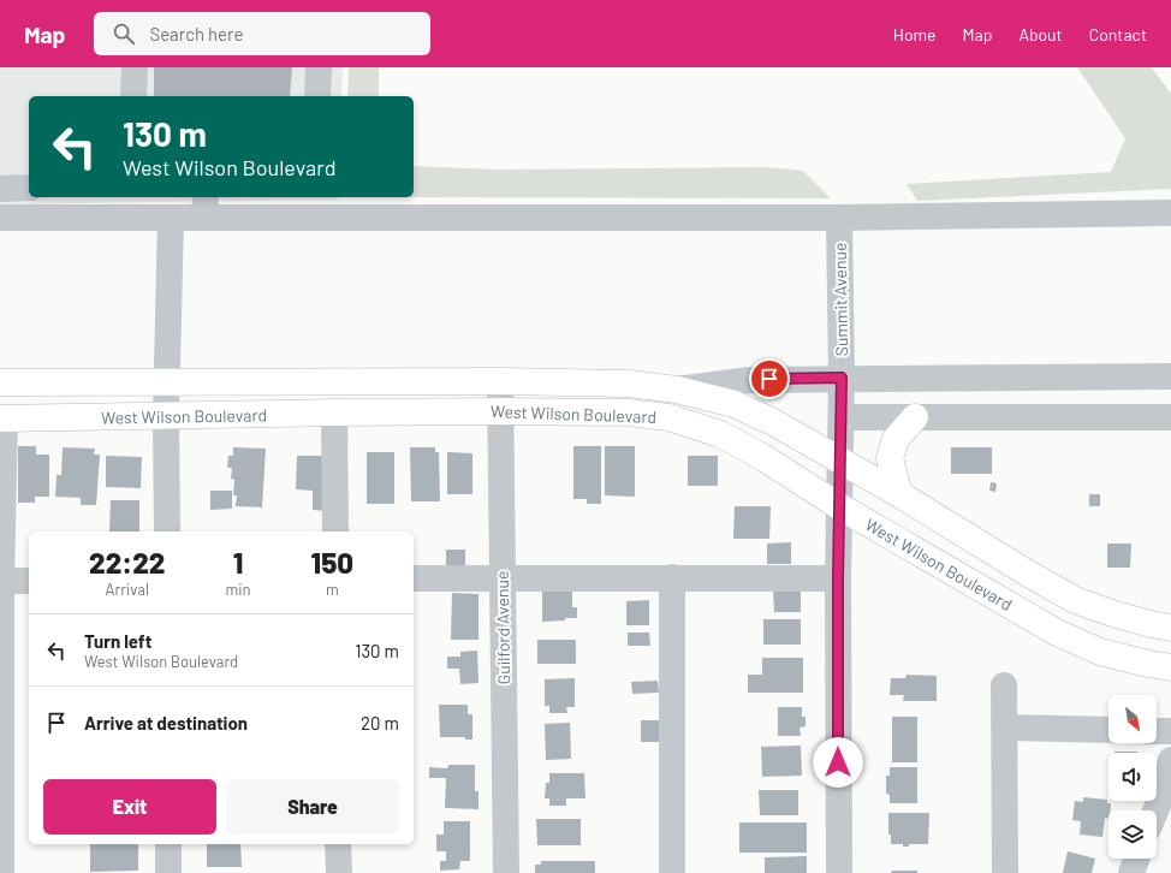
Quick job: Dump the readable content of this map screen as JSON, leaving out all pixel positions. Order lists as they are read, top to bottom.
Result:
{
  "streets": {
    "main road": ["West Wilson Boulevard"],
    "street": ["Summit Avenue", "Guilford Avenue"]
  },
  "crossings": [
    ["Summit Avenue", "West Wilson Boulevard"],
    ["West Wilson Boulevard", "Guilford Avenue"]
  ],
  "north": "bottom right",
  "page": {
    "header": "Map",
    "search": "Search here",
    "nav": [
      "Home",
      "Map",
      "About",
      "Contact"
    ],
    "turn": ["130 m", "West Wilson Boulevard"],
    "eta": [
      "22:22",
      "Arrival",
      "1",
      "min",
      "150",
      "m"
    ],
    "list": [
      {
        "name": "Turn left",
        "note": "West Wilson Boulevard",
        "value": "130 m"
      },
      {
        "name": "Arrive at destination",
        "value": "20 m"
      }
    ],
    "buttons": ["Exit", "Share"]
  }
}
